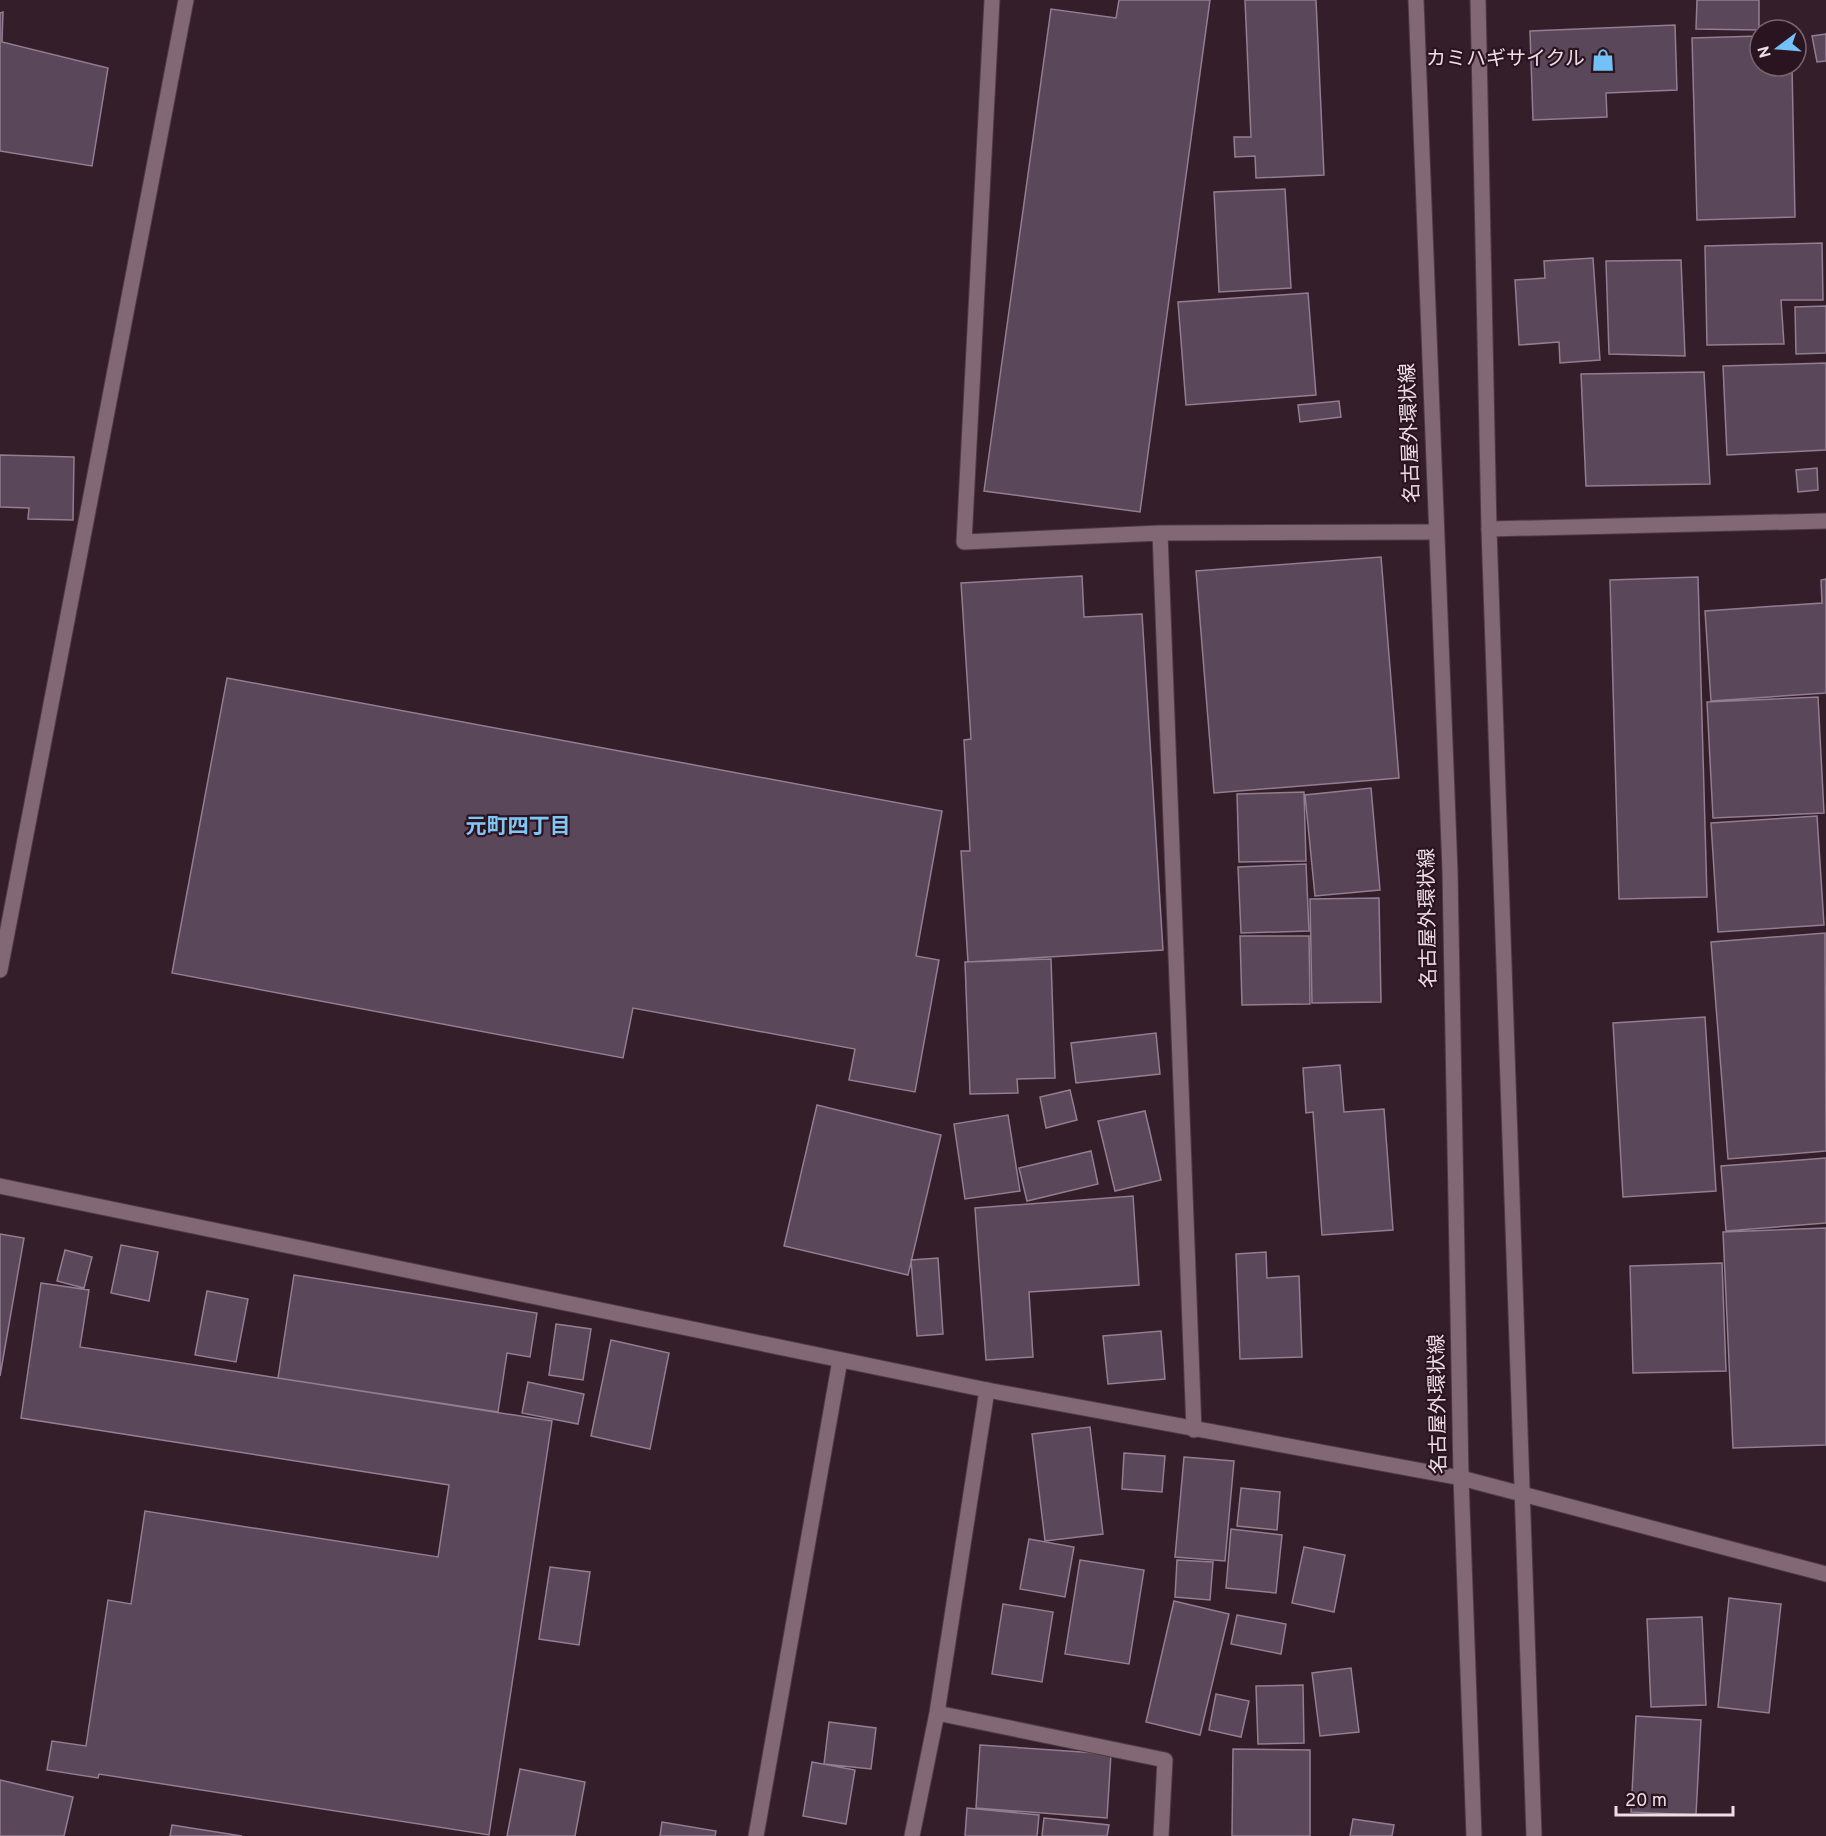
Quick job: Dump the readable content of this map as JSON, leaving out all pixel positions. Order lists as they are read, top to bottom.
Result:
{
  "streets": {
    "street": ["名古屋外環状線"]
  },
  "districts": ["元町四丁目"],
  "places": {
    "shop": ["カミハギサイクル"]
  },
  "scale_bar": "20 m",
  "north": "left"
}
